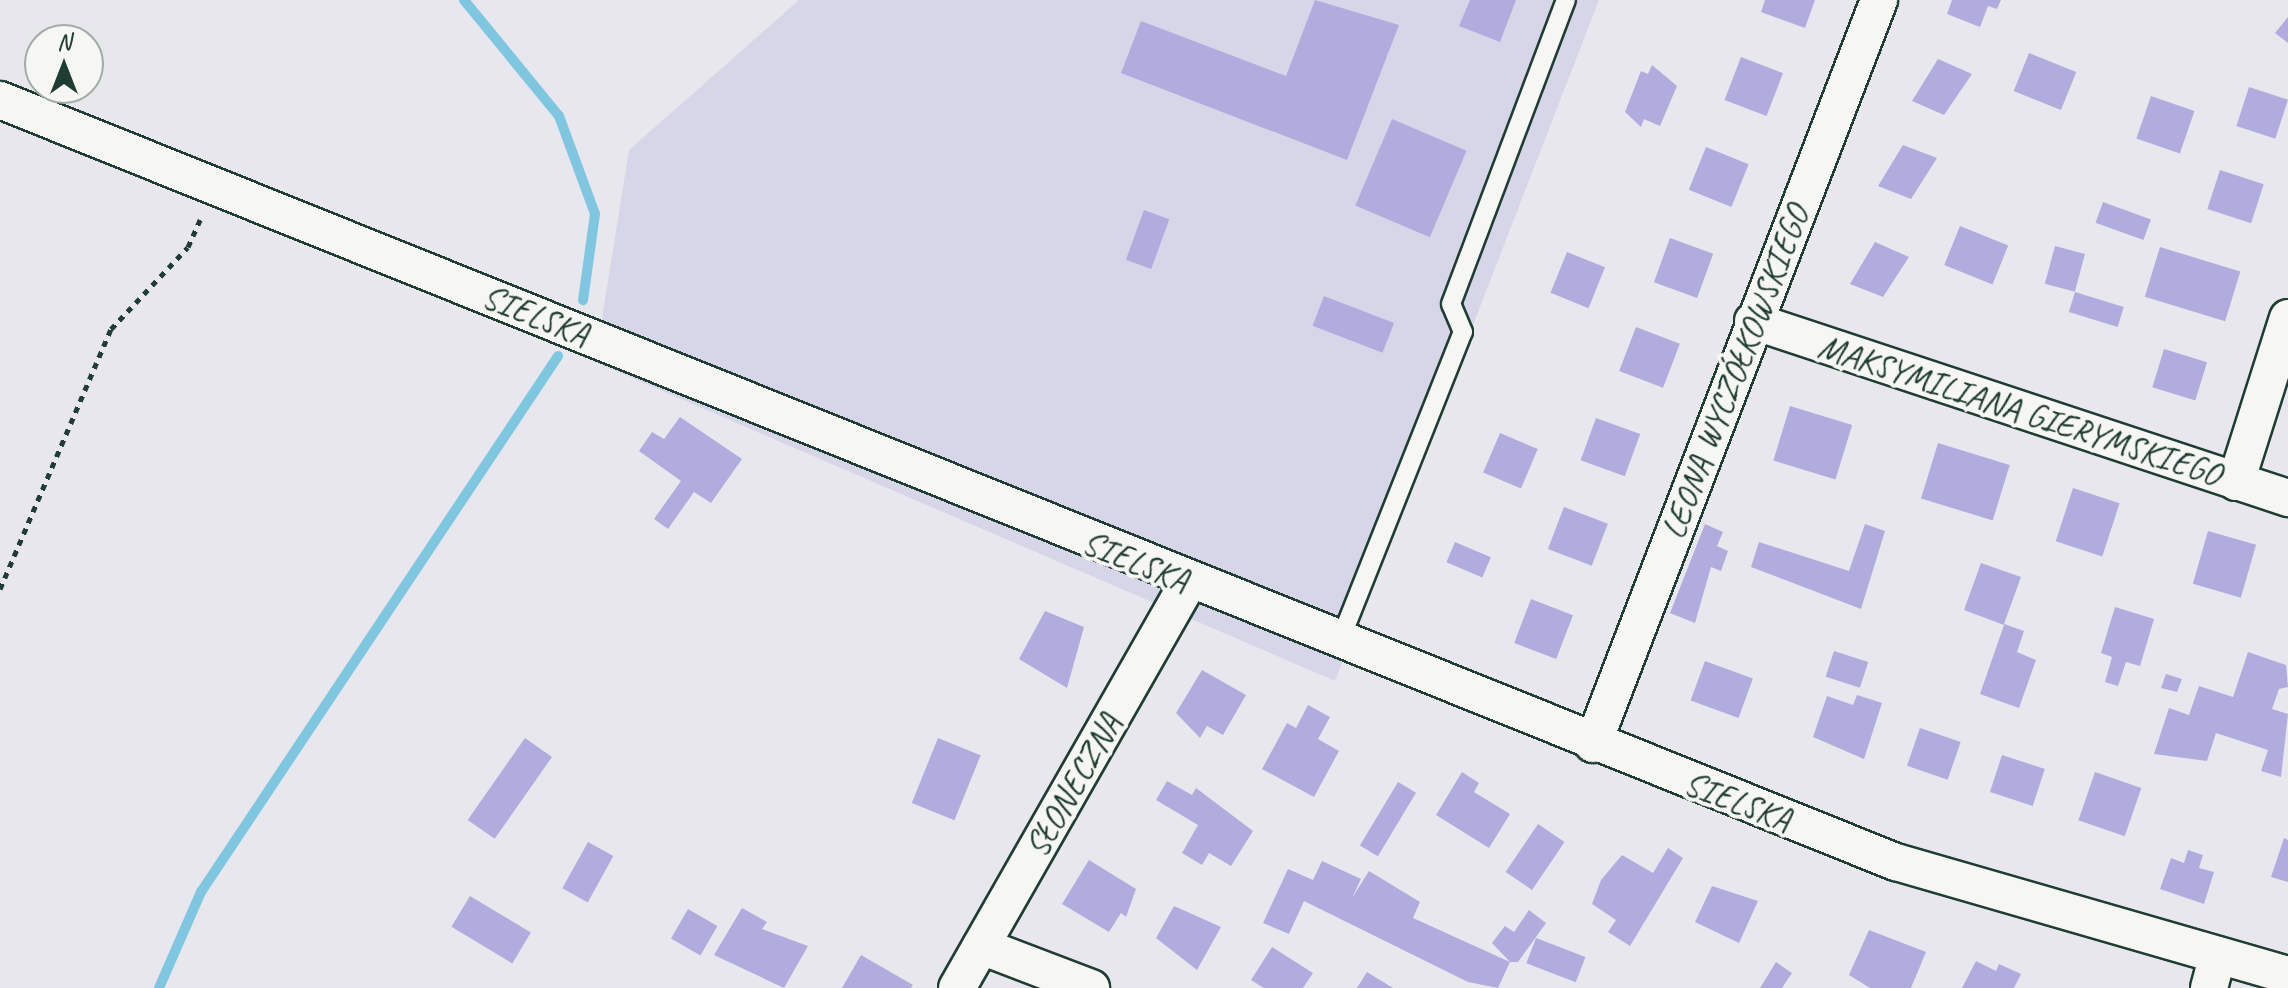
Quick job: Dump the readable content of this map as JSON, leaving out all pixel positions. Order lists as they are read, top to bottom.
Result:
{
  "streets": {
    "street": [
      "SIELSKA",
      "LEONA WYCZÓŁKOWSKIEGO",
      "MAKSYMILIANA GIERYMSKIEGO",
      "SŁONECZNA"
    ]
  },
  "crossings": [
    ["SIELSKA", "LEONA WYCZÓŁKOWSKIEGO"],
    ["SIELSKA", "SŁONECZNA"],
    ["LEONA WYCZÓŁKOWSKIEGO", "MAKSYMILIANA GIERYMSKIEGO"]
  ],
  "north": "top"
}
